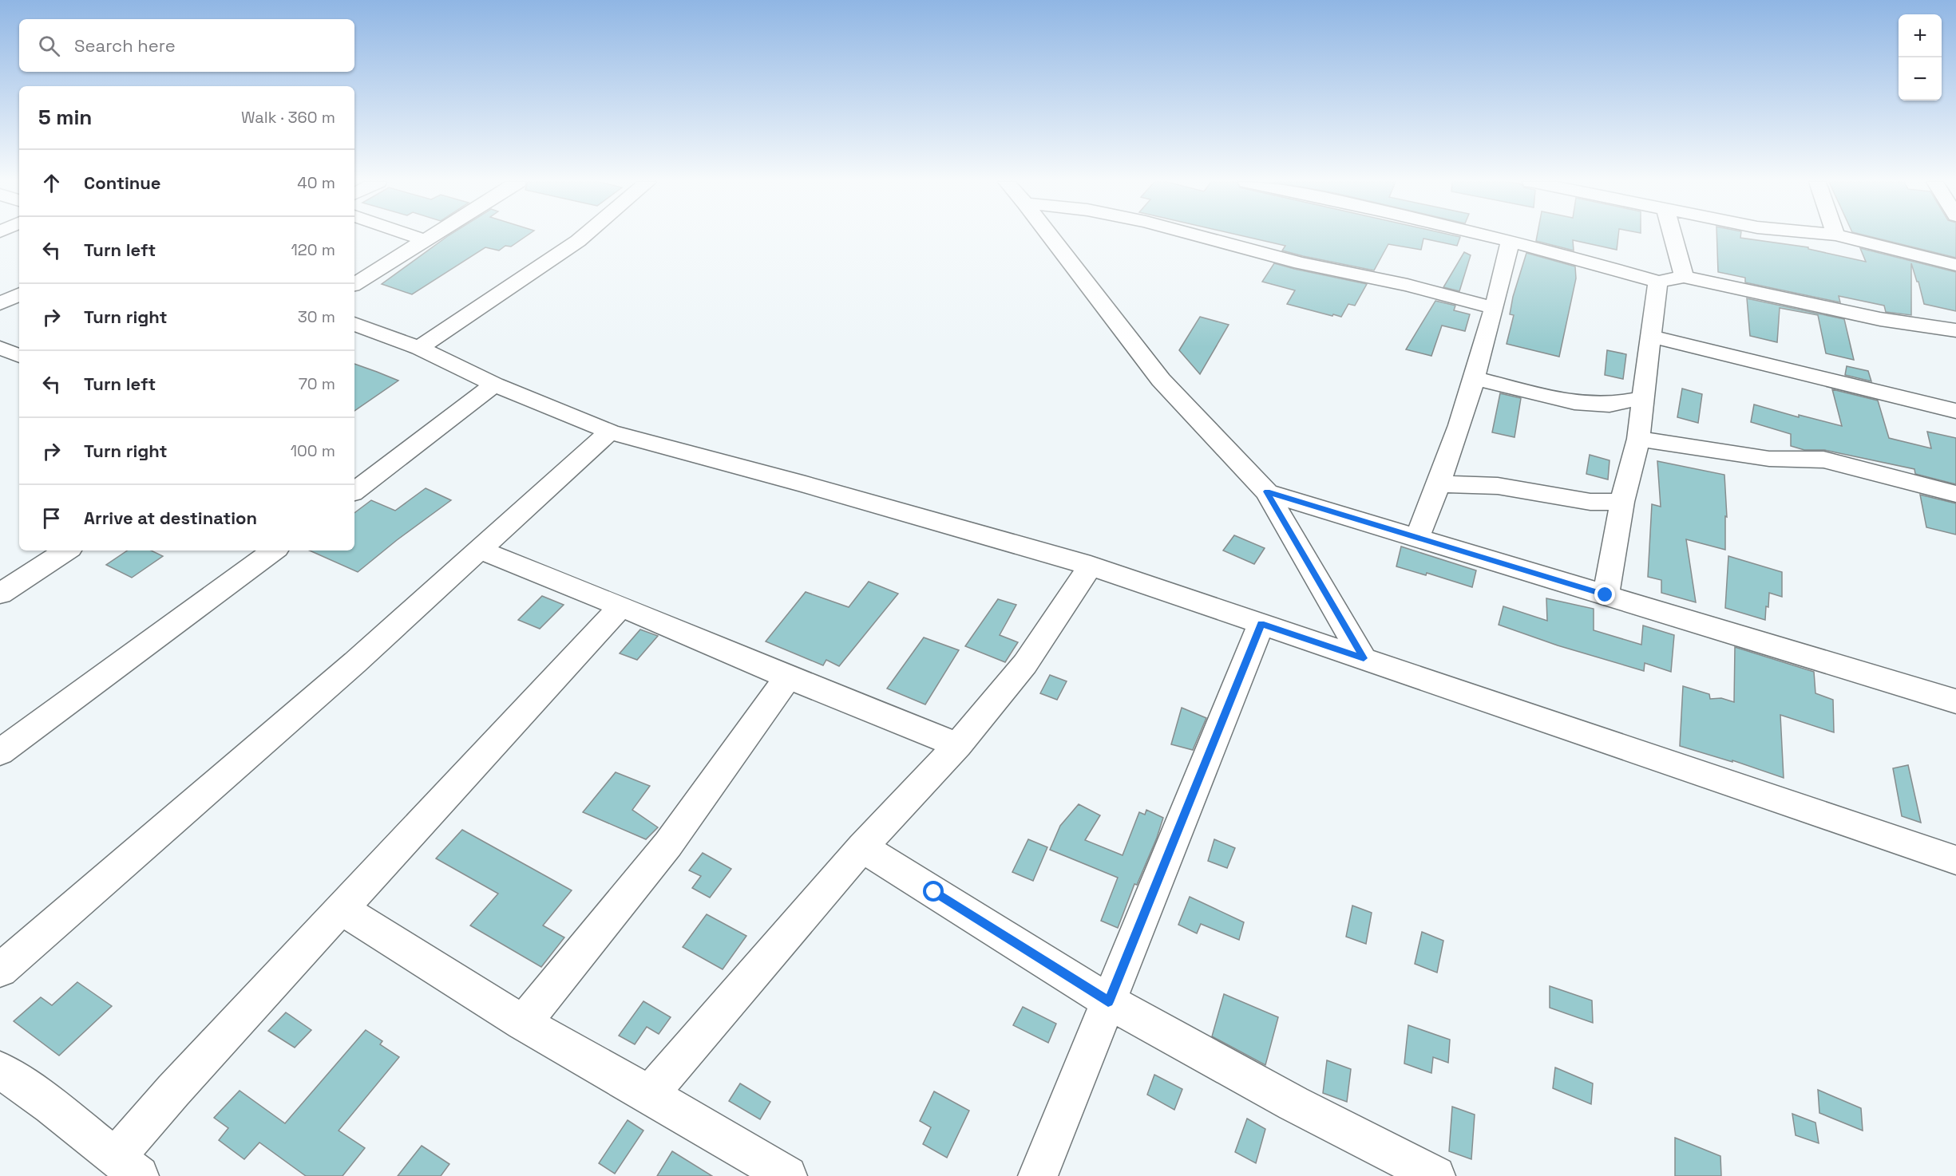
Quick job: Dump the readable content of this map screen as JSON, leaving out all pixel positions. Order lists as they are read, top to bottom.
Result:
{
  "page": {
    "map_buttons": ["+", "−"],
    "search": "Search here",
    "heading": ["5 min", "Walk · 360 m"],
    "list": [
      ["Continue", "40 m"],
      ["Turn left", "120 m"],
      ["Turn right", "30 m"],
      ["Turn left", "70 m"],
      ["Turn right", "100 m"],
      "Arrive at destination"
    ]
  }
}
